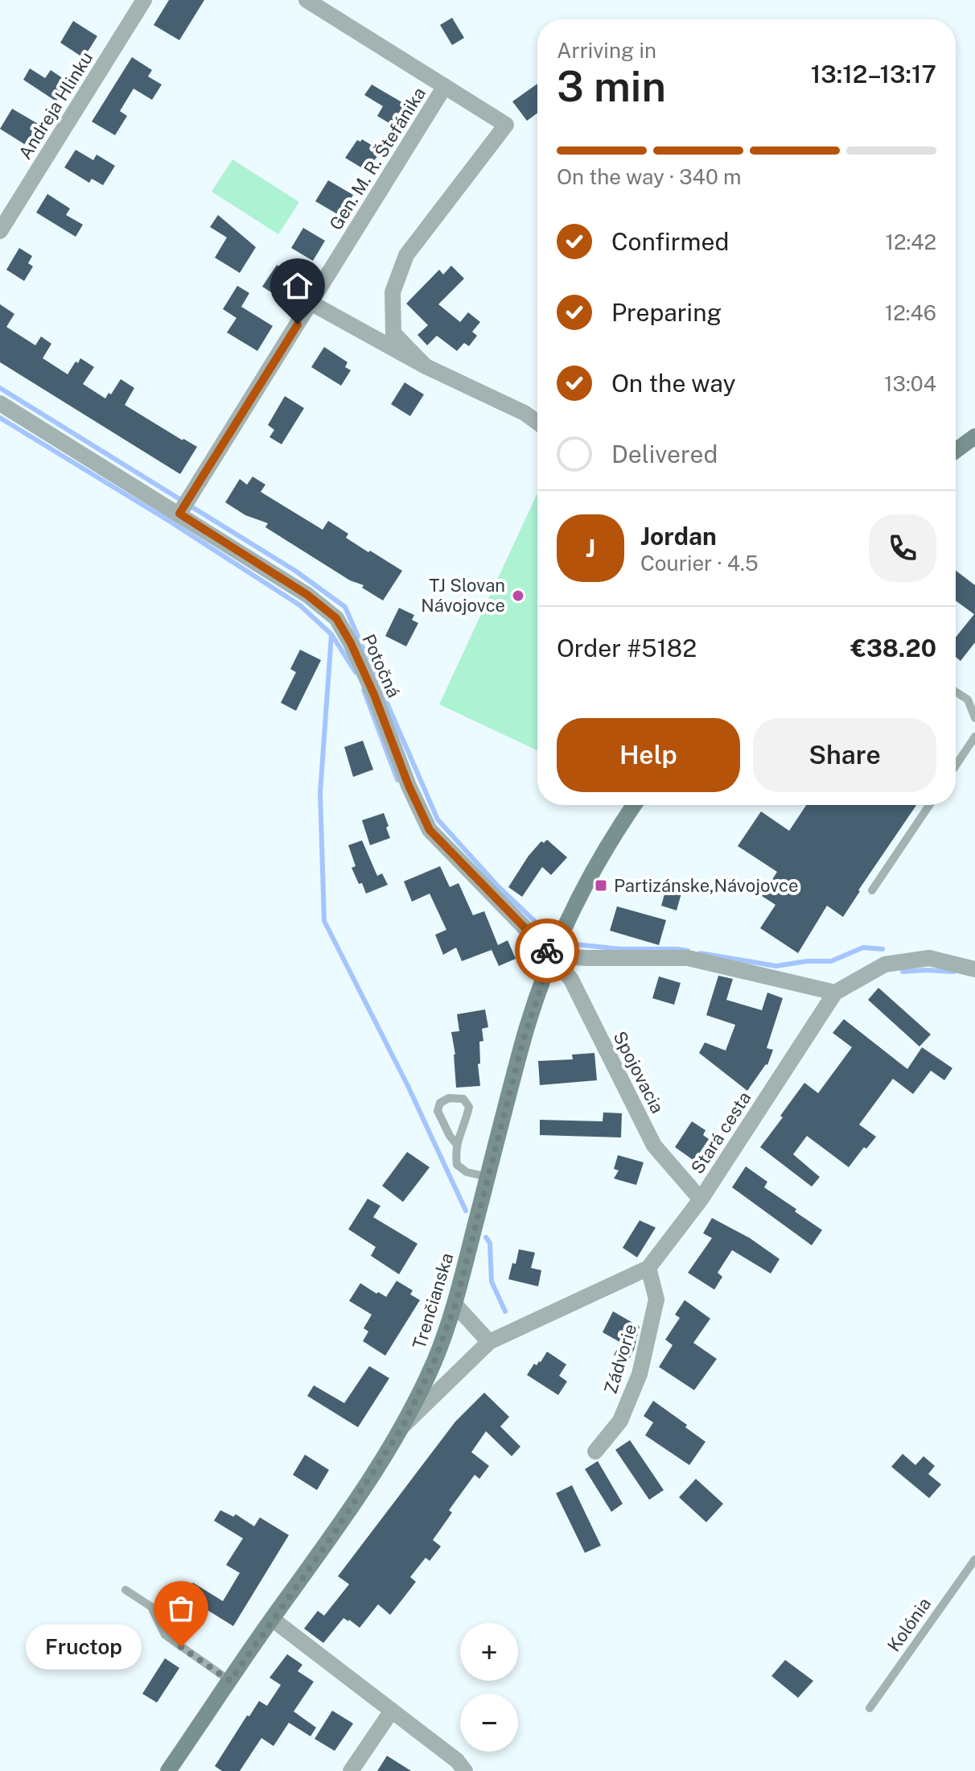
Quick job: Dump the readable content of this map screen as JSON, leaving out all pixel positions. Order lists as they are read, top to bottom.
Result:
{
  "streets": {
    "main road": ["Trenčianska"],
    "street": [
      "Andreja Hlinku",
      "Gen. M. R. Štefánika",
      "Potočná",
      "Spojovacia",
      "Stará cesta",
      "Zádvorie"
    ],
    "lane": ["Kolónia"]
  },
  "crossings": [
    ["Gen. M. R. Štefánika", "Potočná"],
    ["Potočná", "Spojovacia"],
    ["Potočná", "Trenčianska"],
    ["Spojovacia", "Stará cesta"],
    ["Spojovacia", "Trenčianska"],
    ["Stará cesta", "Trenčianska"],
    ["Stará cesta", "Zádvorie"]
  ],
  "places": {
    "other": ["TJ Slovan Návojovce", "Fructop"],
    "transit": ["Partizánske,Návojovce"]
  },
  "page": {
    "heading": ["3 min", "Arriving in", "13:12–13:17"],
    "panel": [
      "Jordan",
      "Courier · 4.5",
      "Order #5182",
      "€38.20"
    ],
    "bar": "On the way · 340 m",
    "list": [
      ["Confirmed", "12:42"],
      ["Preparing", "12:46"],
      ["On the way", "13:04"],
      "Delivered"
    ],
    "round": "J",
    "buttons": ["Help", "Share"],
    "map_buttons": ["+", "−"],
    "bubble": "Fructop"
  }
}
